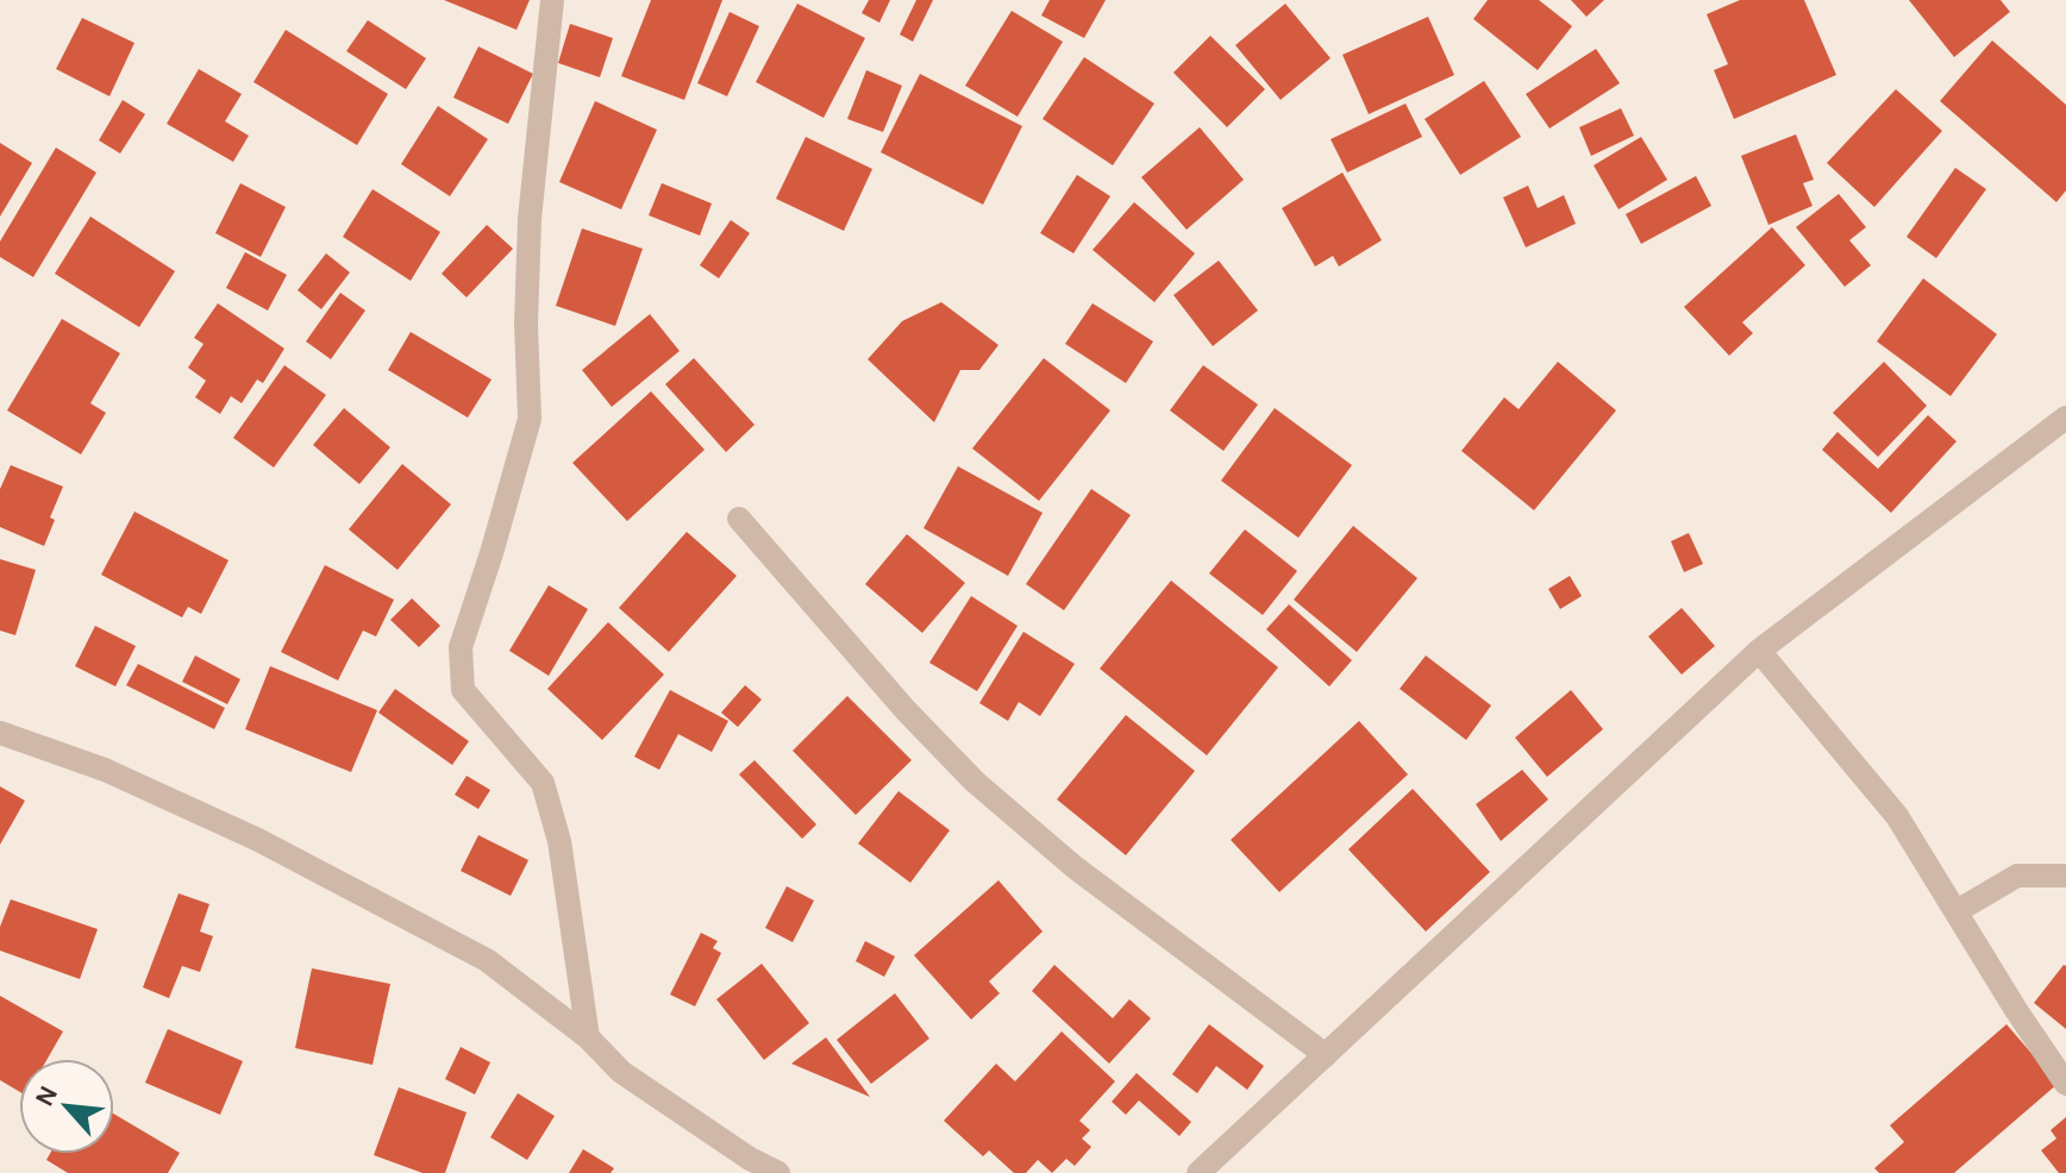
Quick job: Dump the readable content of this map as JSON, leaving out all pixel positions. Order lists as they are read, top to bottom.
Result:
{
  "north": "top left"
}
